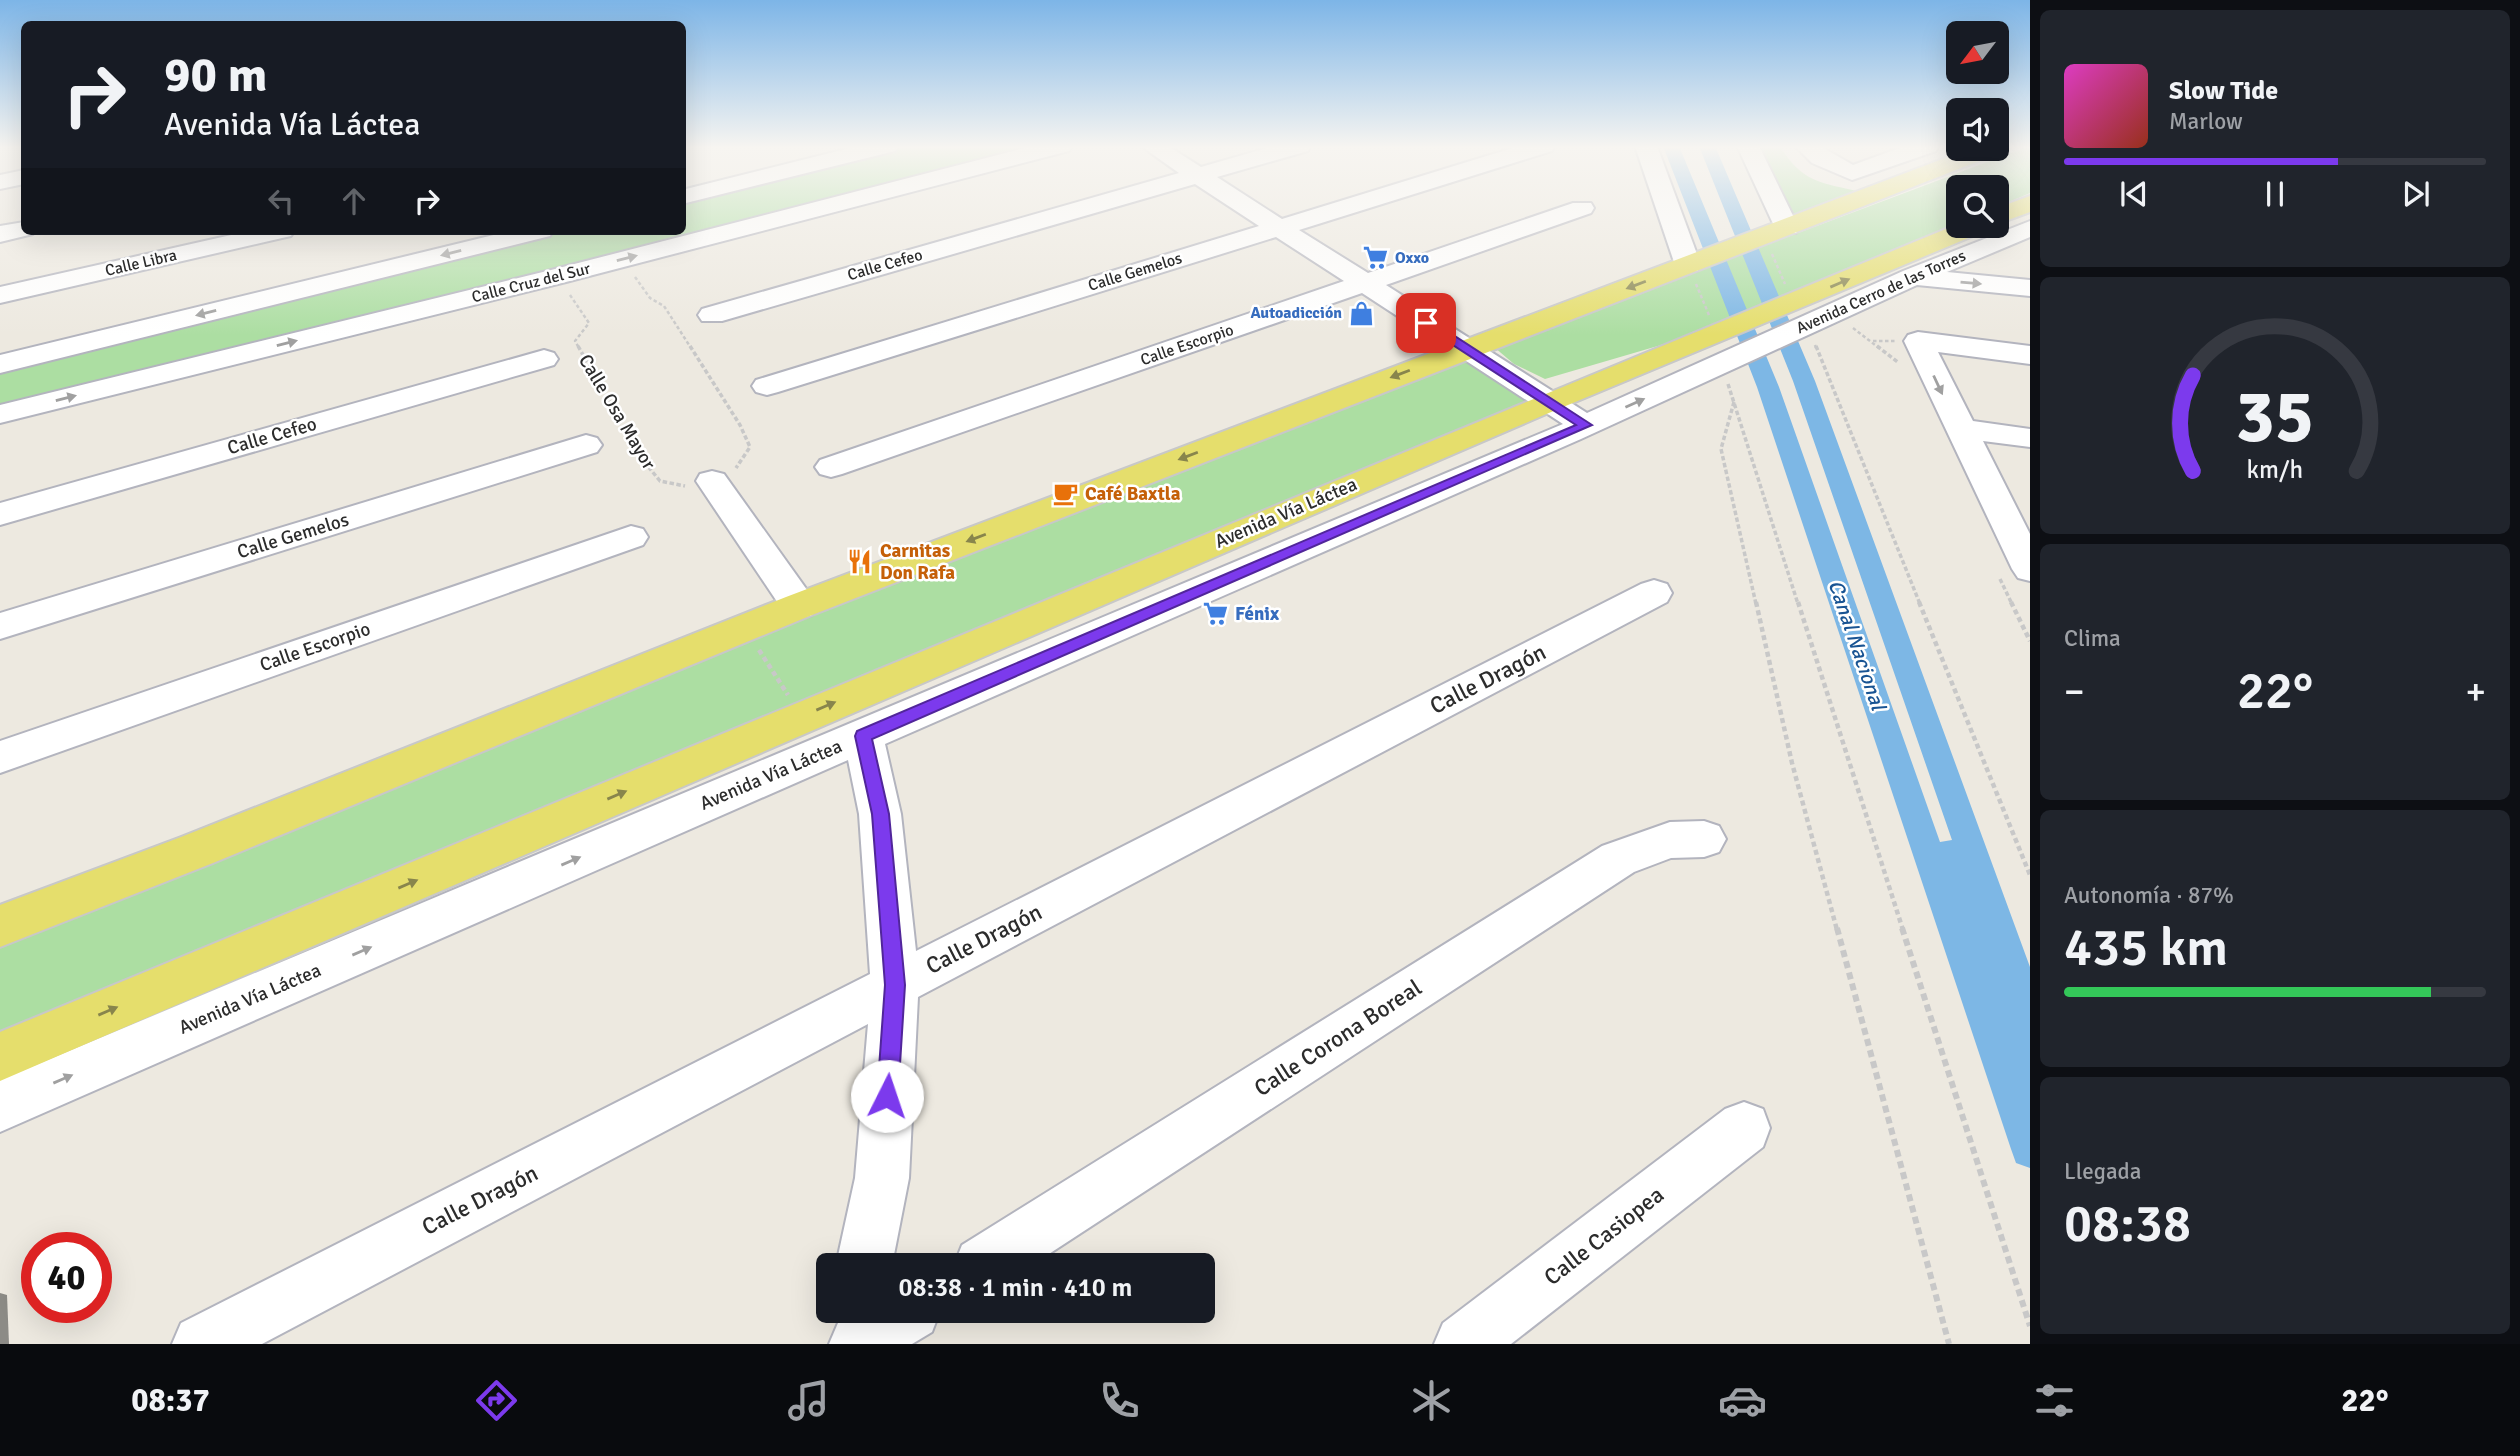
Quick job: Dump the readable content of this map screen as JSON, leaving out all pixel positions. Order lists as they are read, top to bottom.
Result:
{
  "streets": {
    "main road": ["Avenida Cerro de las Torres", "Avenida Vía Láctea"],
    "street": [
      "Calle Libra",
      "Calle Cefeo",
      "Calle Gemelos",
      "Calle Cruz del Sur",
      "Calle Escorpio",
      "Calle Dragón",
      "Calle Corona Boreal",
      "Calle Casiopea"
    ],
    "path": ["Calle Osa Mayor"]
  },
  "crossings": [
    ["Calle Cruz del Sur", "Calle Osa Mayor"],
    ["Avenida Cerro de las Torres", "Avenida Vía Láctea"]
  ],
  "water": ["Canal Nacional"],
  "places": {
    "supermarket": ["Oxxo", "Fénix"],
    "shop": ["Autoadicción"],
    "cafe": ["Café Baxtla"],
    "restaurant": ["Carnitas Don Rafa"]
  },
  "north": "bottom left",
  "page": {
    "turn": ["90 m", "Avenida Vía Láctea"],
    "song": ["Slow Tide", "Marlow"],
    "tile": [
      "Clima",
      ["Autonomía · 87%", "435 km"],
      ["Llegada", "08:38"]
    ],
    "heat": ["−", "22°", "+"],
    "limit": "40",
    "trip": "08:38 · 1 min · 410 m",
    "tabs": ["08:37", "22°"],
    "gauge": ["35", "km/h"]
  }
}
